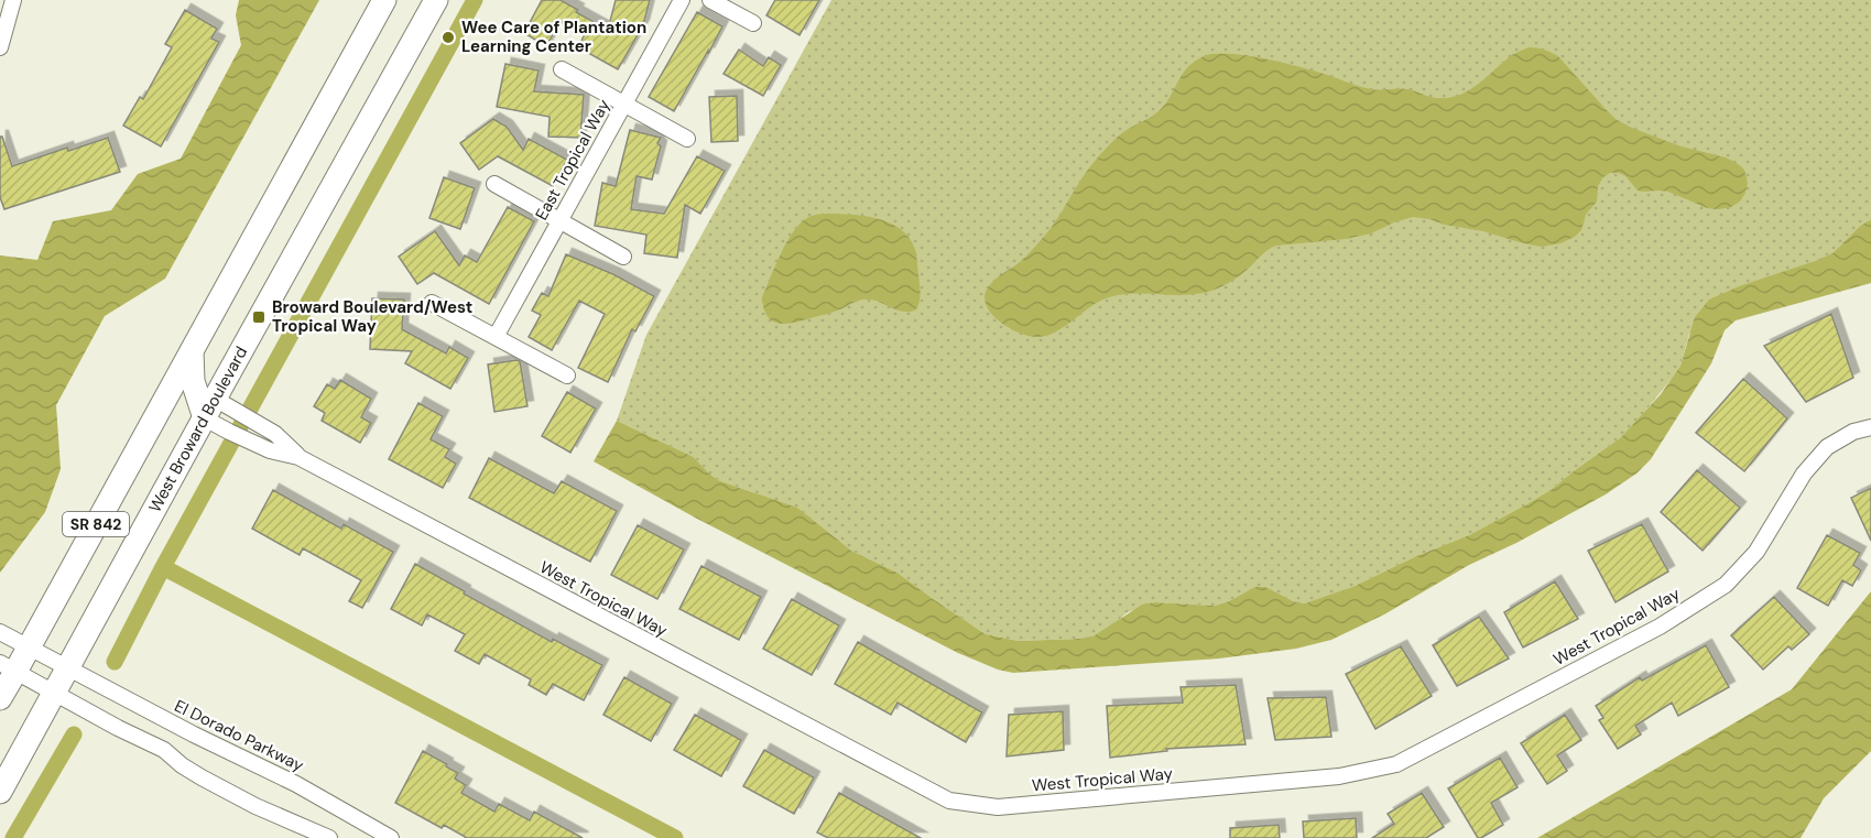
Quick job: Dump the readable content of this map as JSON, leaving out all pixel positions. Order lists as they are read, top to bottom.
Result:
{
  "streets": {
    "main road": ["West Broward Boulevard", "SR 842"],
    "street": ["East Tropical Way", "West Tropical Way", "El Dorado Parkway"]
  },
  "crossings": [
    ["West Broward Boulevard", "West Tropical Way"],
    ["West Broward Boulevard", "El Dorado Parkway"],
    ["SR 842", "El Dorado Parkway"]
  ],
  "places": {
    "other": ["Wee Care of Plantation Learning Center"],
    "transit": ["Broward Boulevard/West Tropical Way"]
  }
}
